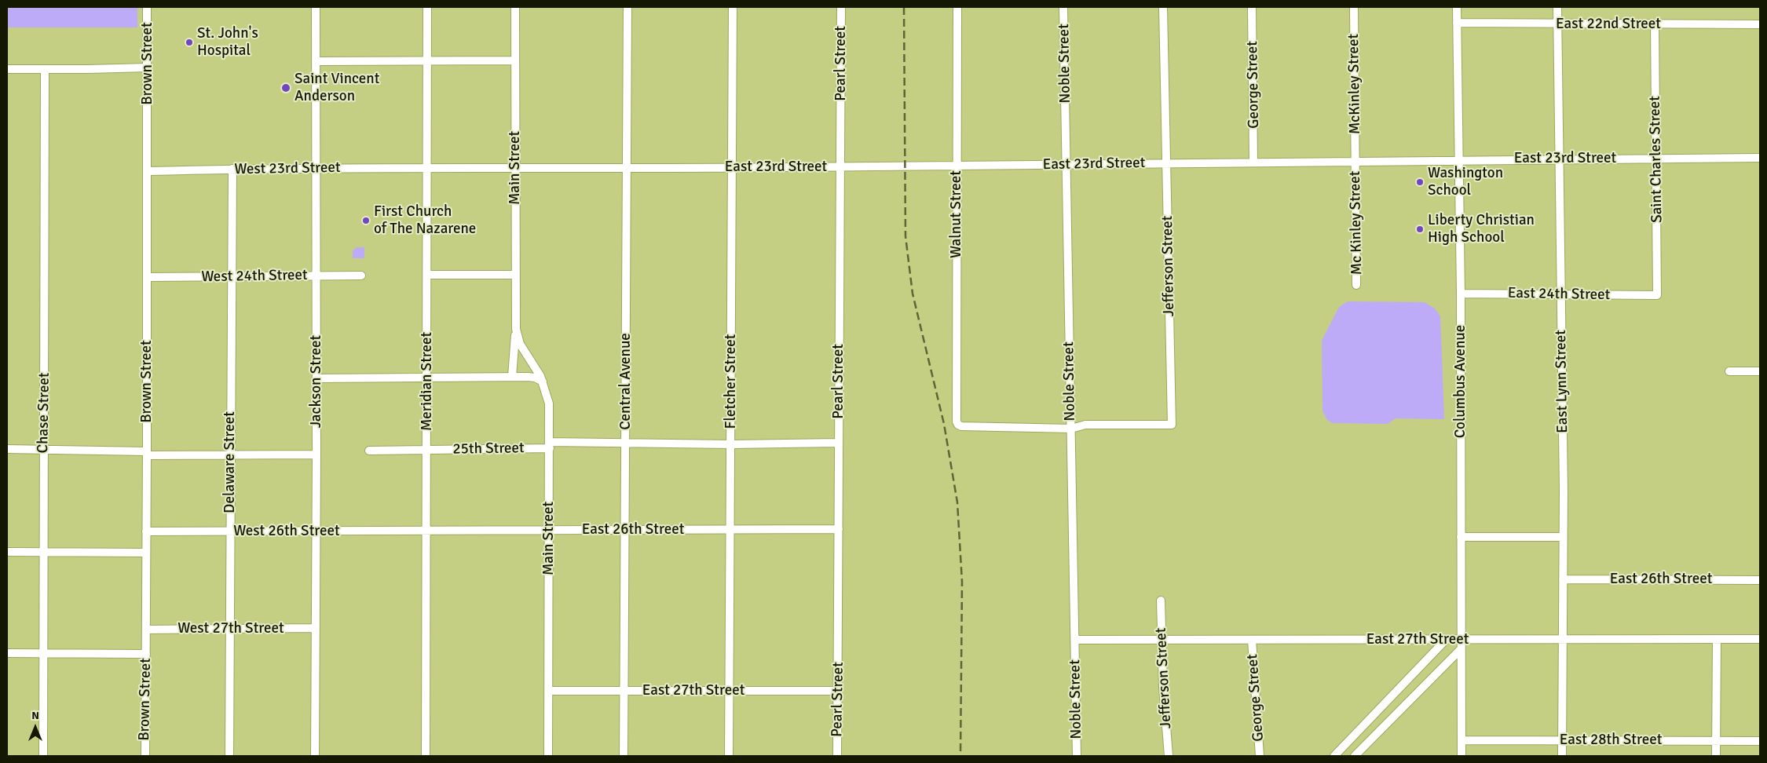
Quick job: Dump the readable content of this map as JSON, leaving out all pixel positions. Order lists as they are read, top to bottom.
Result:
{
  "streets": {
    "street": [
      "East 22nd Street",
      "Brown Street",
      "Pearl Street",
      "Noble Street",
      "McKinley Street",
      "George Street",
      "East 23rd Street",
      "Saint Charles Street",
      "Main Street",
      "West 23rd Street",
      "Walnut Street",
      "Mc Kinley Street",
      "Jefferson Street",
      "West 24th Street",
      "East 24th Street",
      "Jackson Street",
      "Meridian Street",
      "Central Avenue",
      "Fletcher Street",
      "Columbus Avenue",
      "East Lynn Street",
      "Chase Street",
      "25th Street",
      "Delaware Street",
      "East 26th Street",
      "West 26th Street",
      "West 27th Street",
      "East 27th Street",
      "East 28th Street"
    ]
  },
  "crossings": [
    ["East 22nd Street", "Saint Charles Street"],
    ["East 22nd Street", "Columbus Avenue"],
    ["East 22nd Street", "East Lynn Street"],
    ["Brown Street", "West 23rd Street"],
    ["Brown Street", "West 24th Street"],
    ["Brown Street", "West 26th Street"],
    ["Brown Street", "West 27th Street"],
    ["Pearl Street", "East 23rd Street"],
    ["Pearl Street", "25th Street"],
    ["Pearl Street", "East 26th Street"],
    ["Pearl Street", "East 27th Street"],
    ["Noble Street", "East 23rd Street"],
    ["Noble Street", "Walnut Street"],
    ["Noble Street", "Jefferson Street"],
    ["Noble Street", "East 27th Street"],
    ["McKinley Street", "East 23rd Street"],
    ["McKinley Street", "Mc Kinley Street"],
    ["George Street", "East 23rd Street"],
    ["George Street", "East 27th Street"],
    ["East 23rd Street", "Saint Charles Street"],
    ["East 23rd Street", "Main Street"],
    ["East 23rd Street", "West 23rd Street"],
    ["East 23rd Street", "Walnut Street"],
    ["East 23rd Street", "Mc Kinley Street"],
    ["East 23rd Street", "Jefferson Street"],
    ["East 23rd Street", "Meridian Street"],
    ["East 23rd Street", "Central Avenue"],
    ["East 23rd Street", "Fletcher Street"],
    ["East 23rd Street", "Columbus Avenue"],
    ["East 23rd Street", "East Lynn Street"],
    ["Saint Charles Street", "East 24th Street"],
    ["Main Street", "25th Street"],
    ["Main Street", "East 26th Street"],
    ["Main Street", "East 27th Street"],
    ["West 23rd Street", "Jackson Street"],
    ["West 23rd Street", "Meridian Street"],
    ["West 23rd Street", "Delaware Street"],
    ["Walnut Street", "Jefferson Street"],
    ["Jefferson Street", "East 27th Street"],
    ["West 24th Street", "Jackson Street"],
    ["West 24th Street", "Delaware Street"],
    ["East 24th Street", "Columbus Avenue"],
    ["East 24th Street", "East Lynn Street"],
    ["Jackson Street", "West 26th Street"],
    ["Jackson Street", "West 27th Street"],
    ["Meridian Street", "25th Street"],
    ["Meridian Street", "East 26th Street"],
    ["Meridian Street", "West 26th Street"],
    ["Central Avenue", "25th Street"],
    ["Central Avenue", "East 26th Street"],
    ["Central Avenue", "East 27th Street"],
    ["Fletcher Street", "25th Street"],
    ["Fletcher Street", "East 26th Street"],
    ["Fletcher Street", "East 27th Street"],
    ["Columbus Avenue", "East 27th Street"],
    ["Columbus Avenue", "East 28th Street"],
    ["East Lynn Street", "East 26th Street"],
    ["East Lynn Street", "East 27th Street"],
    ["East Lynn Street", "East 28th Street"],
    ["Delaware Street", "West 26th Street"],
    ["Delaware Street", "West 27th Street"],
    ["East 26th Street", "West 26th Street"]
  ],
  "places": [
    "St. John's Hospital",
    "Saint Vincent Anderson",
    "Washington School",
    "First Church of The Nazarene",
    "Liberty Christian High School"
  ],
  "north": "top"
}
